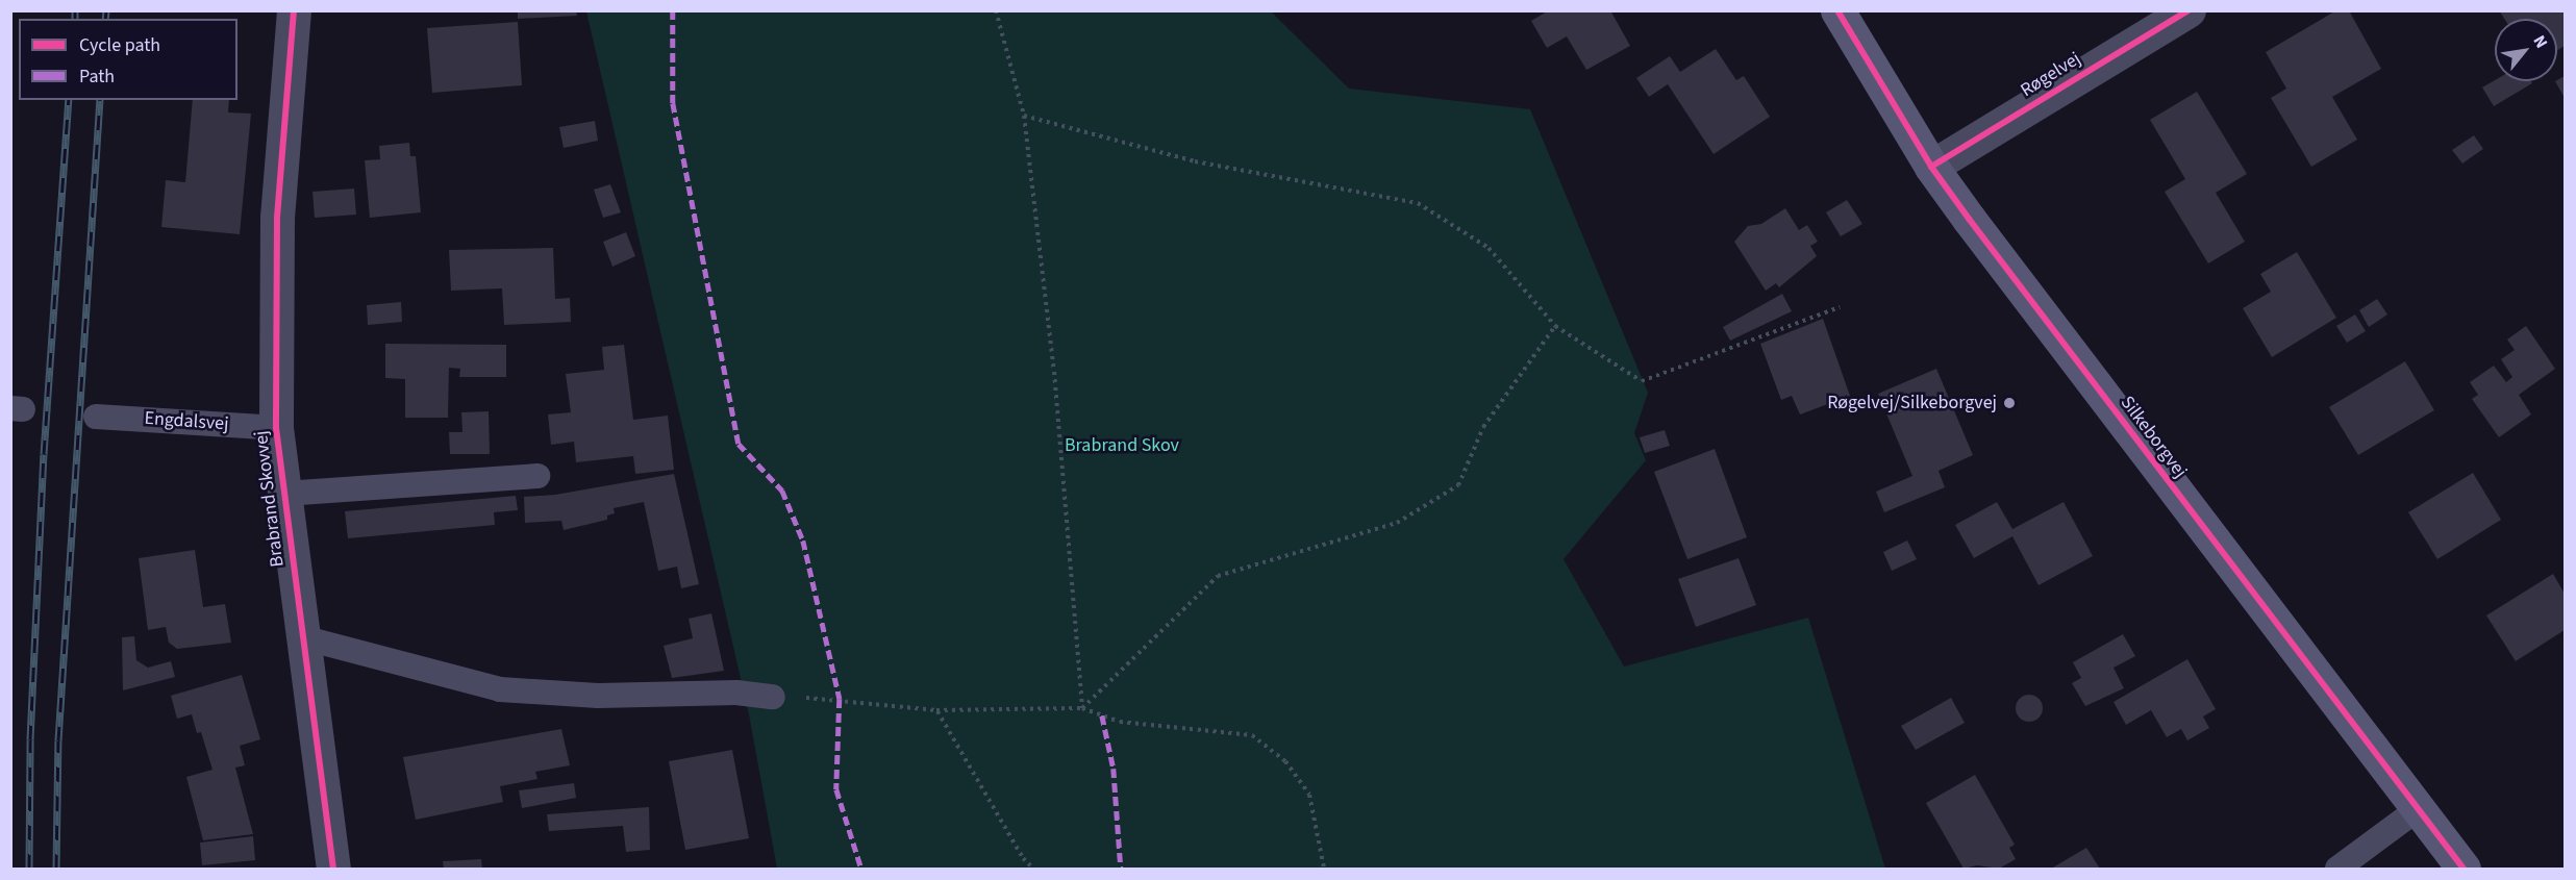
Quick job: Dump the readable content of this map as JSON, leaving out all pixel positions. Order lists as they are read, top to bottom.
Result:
{
  "streets": {
    "main road": ["Silkeborgvej"],
    "street": ["Røgelvej", "Brabrand Skovvej"],
    "lane": ["Engdalsvej"]
  },
  "crossings": [
    ["Røgelvej", "Silkeborgvej"],
    ["Engdalsvej", "Brabrand Skovvej"]
  ],
  "parks": ["Brabrand Skov"],
  "places": ["Røgelvej/Silkeborgvej"],
  "legend": ["Cycle path", "Path"],
  "north": "top right"
}
